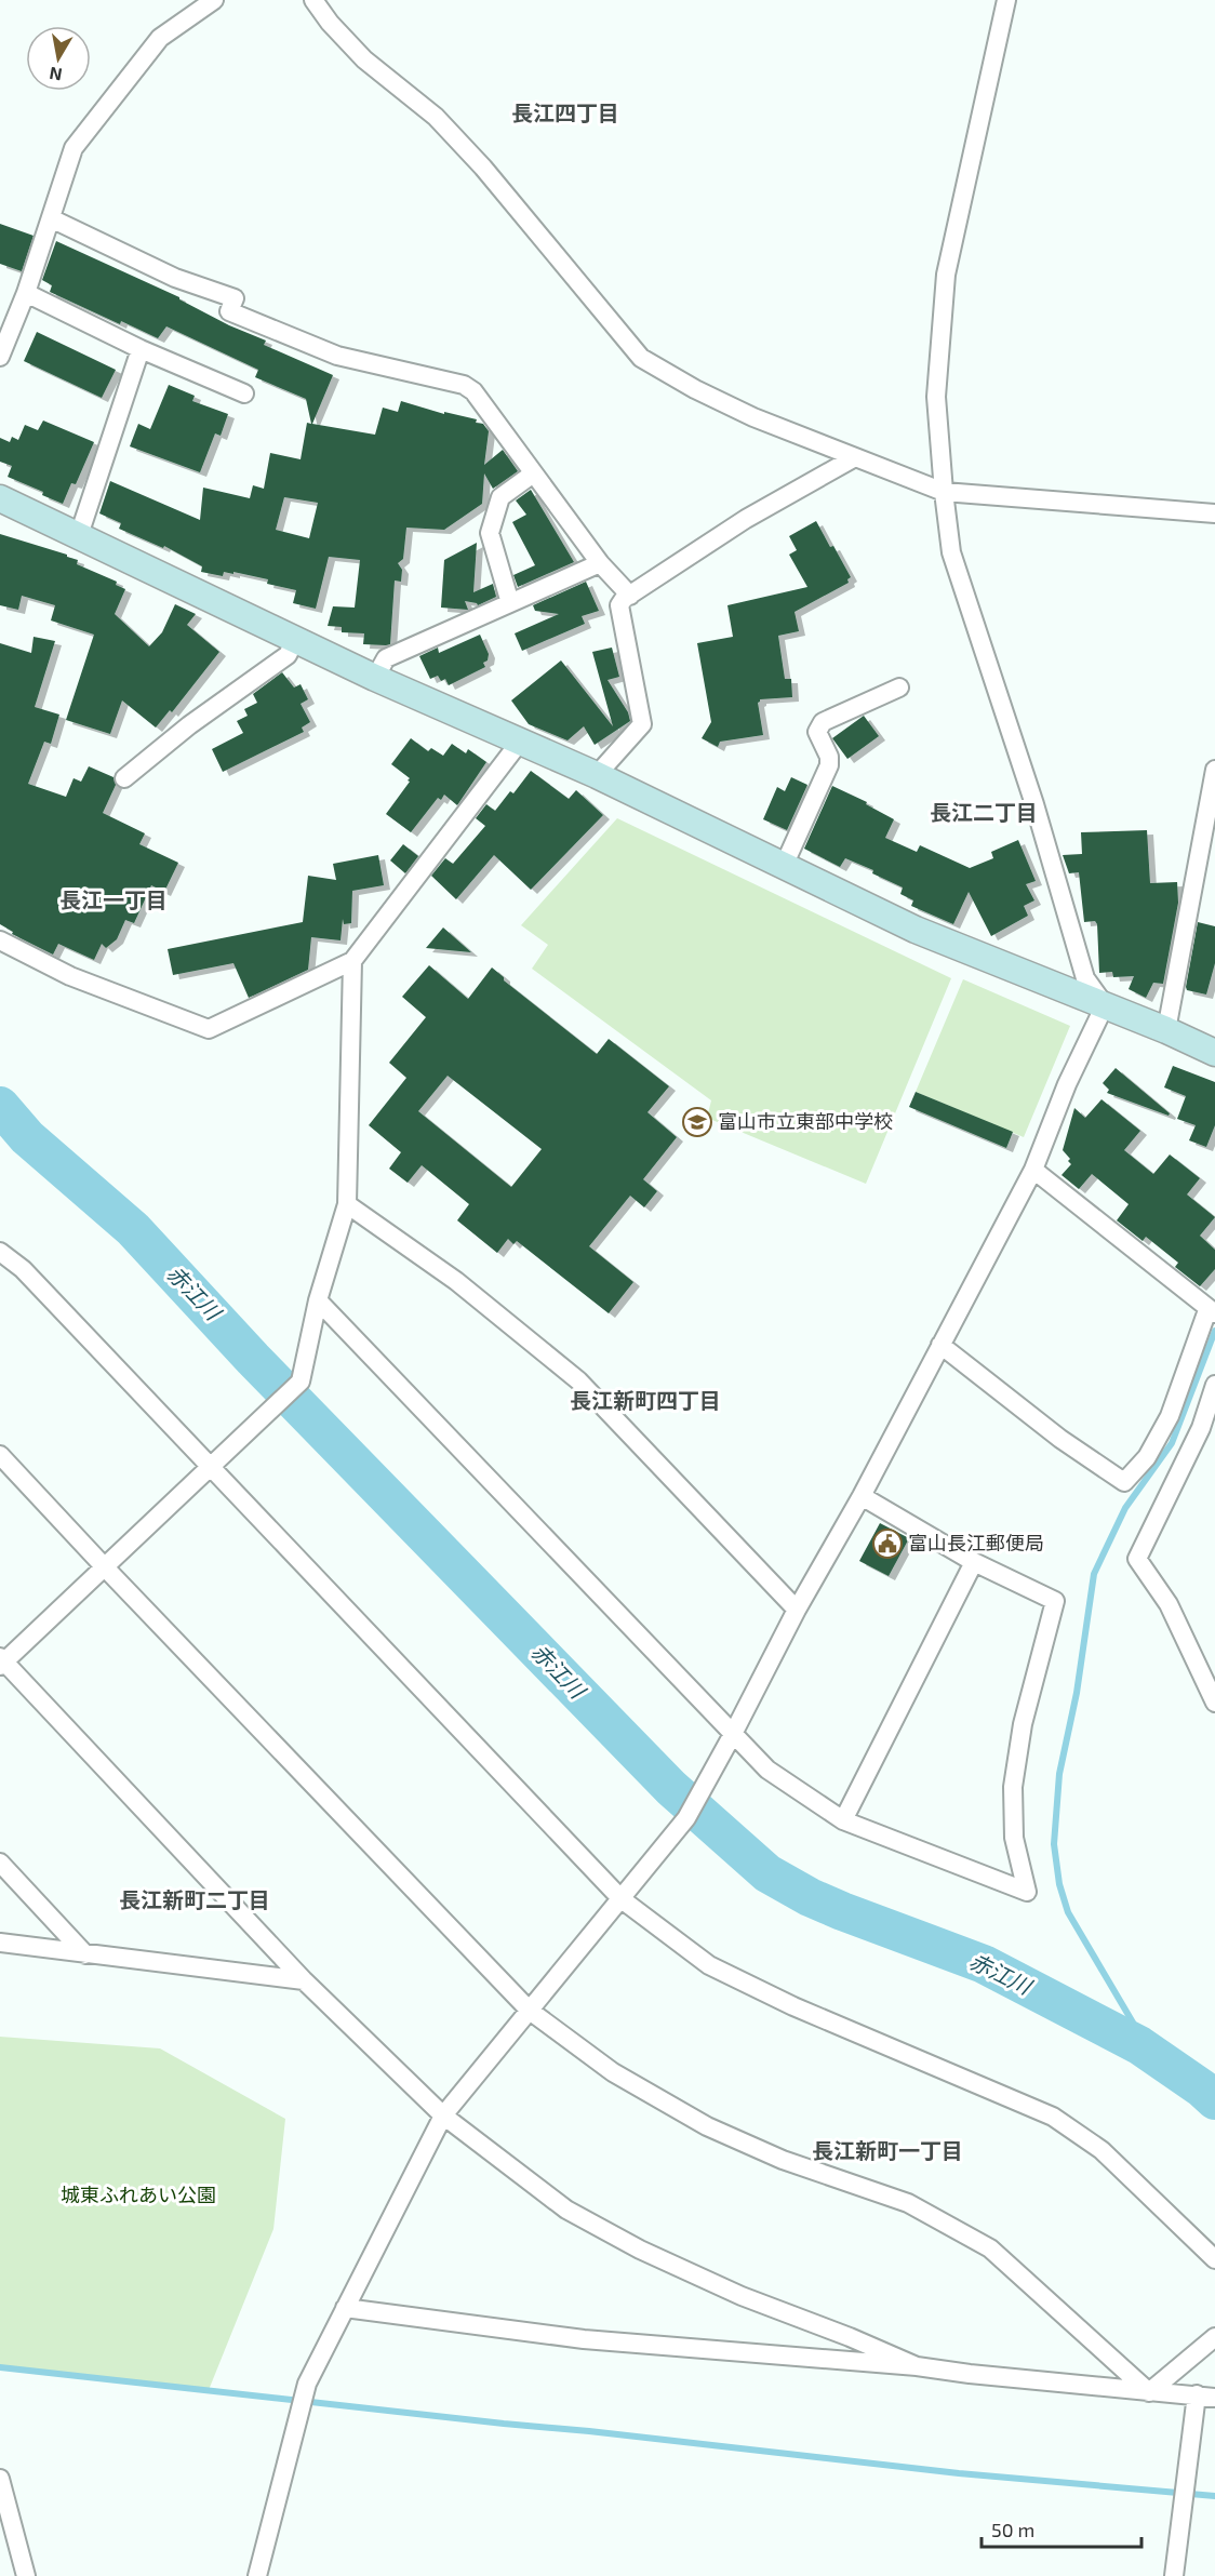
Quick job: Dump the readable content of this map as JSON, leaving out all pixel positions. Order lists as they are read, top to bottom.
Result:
{
  "districts": [
    "長江四丁目",
    "長江二丁目",
    "長江一丁目",
    "長江新町四丁目",
    "長江新町二丁目",
    "長江新町一丁目"
  ],
  "water": ["赤江川"],
  "parks": ["城東ふれあい公園"],
  "places": {
    "school or university": ["富山市立東部中学校"],
    "public building": ["富山長江郵便局"]
  },
  "scale_bar": "50 m",
  "north": "bottom"
}
